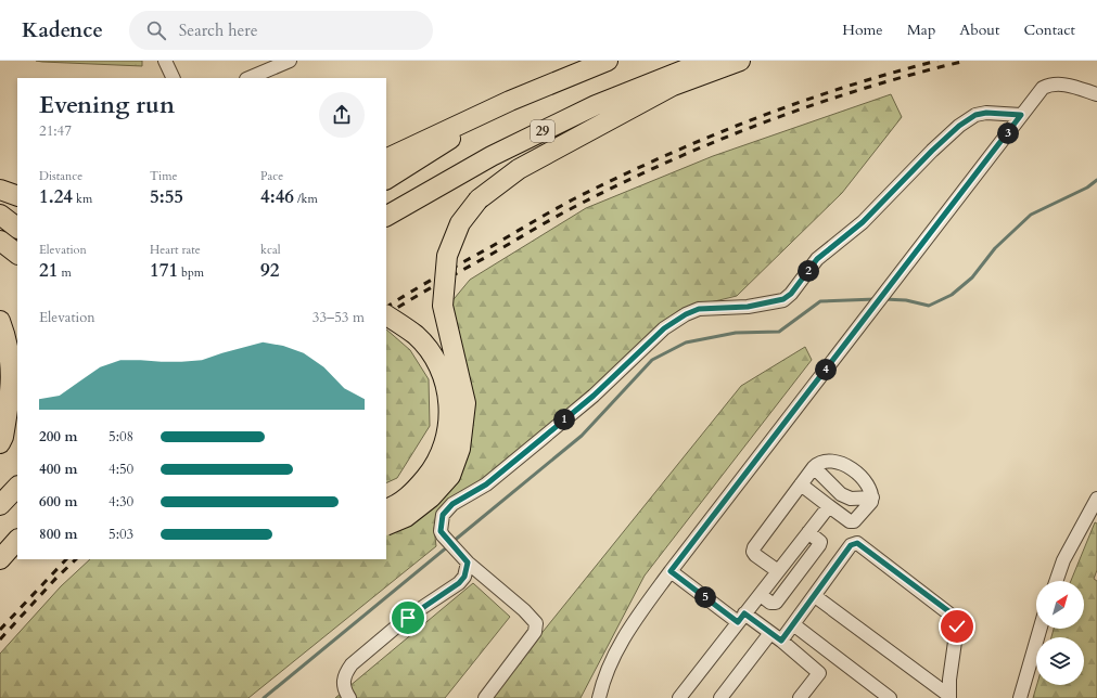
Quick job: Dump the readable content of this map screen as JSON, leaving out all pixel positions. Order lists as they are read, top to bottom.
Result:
{
  "streets": {
    "highway": ["29"]
  },
  "north": "top right",
  "page": {
    "header": "Kadence",
    "search": "Search here",
    "nav": [
      "Home",
      "Map",
      "About",
      "Contact"
    ],
    "heading": ["Evening run", "21:47"],
    "pins": [
      "3",
      "2",
      "4",
      "1",
      "5"
    ],
    "stats": [
      ["Distance", "1.24 km"],
      ["Time", "5:55"],
      ["Pace", "4:46 /km"],
      ["Elevation", "21 m"],
      ["Heart rate", "171 bpm"],
      ["kcal", "92"]
    ],
    "chart": ["Elevation", "33–53 m"],
    "list": [
      {
        "name": "200 m",
        "note": "5:08"
      },
      {
        "name": "400 m",
        "note": "4:50"
      },
      {
        "name": "600 m",
        "note": "4:30"
      },
      {
        "name": "800 m",
        "note": "5:03"
      }
    ]
  }
}
